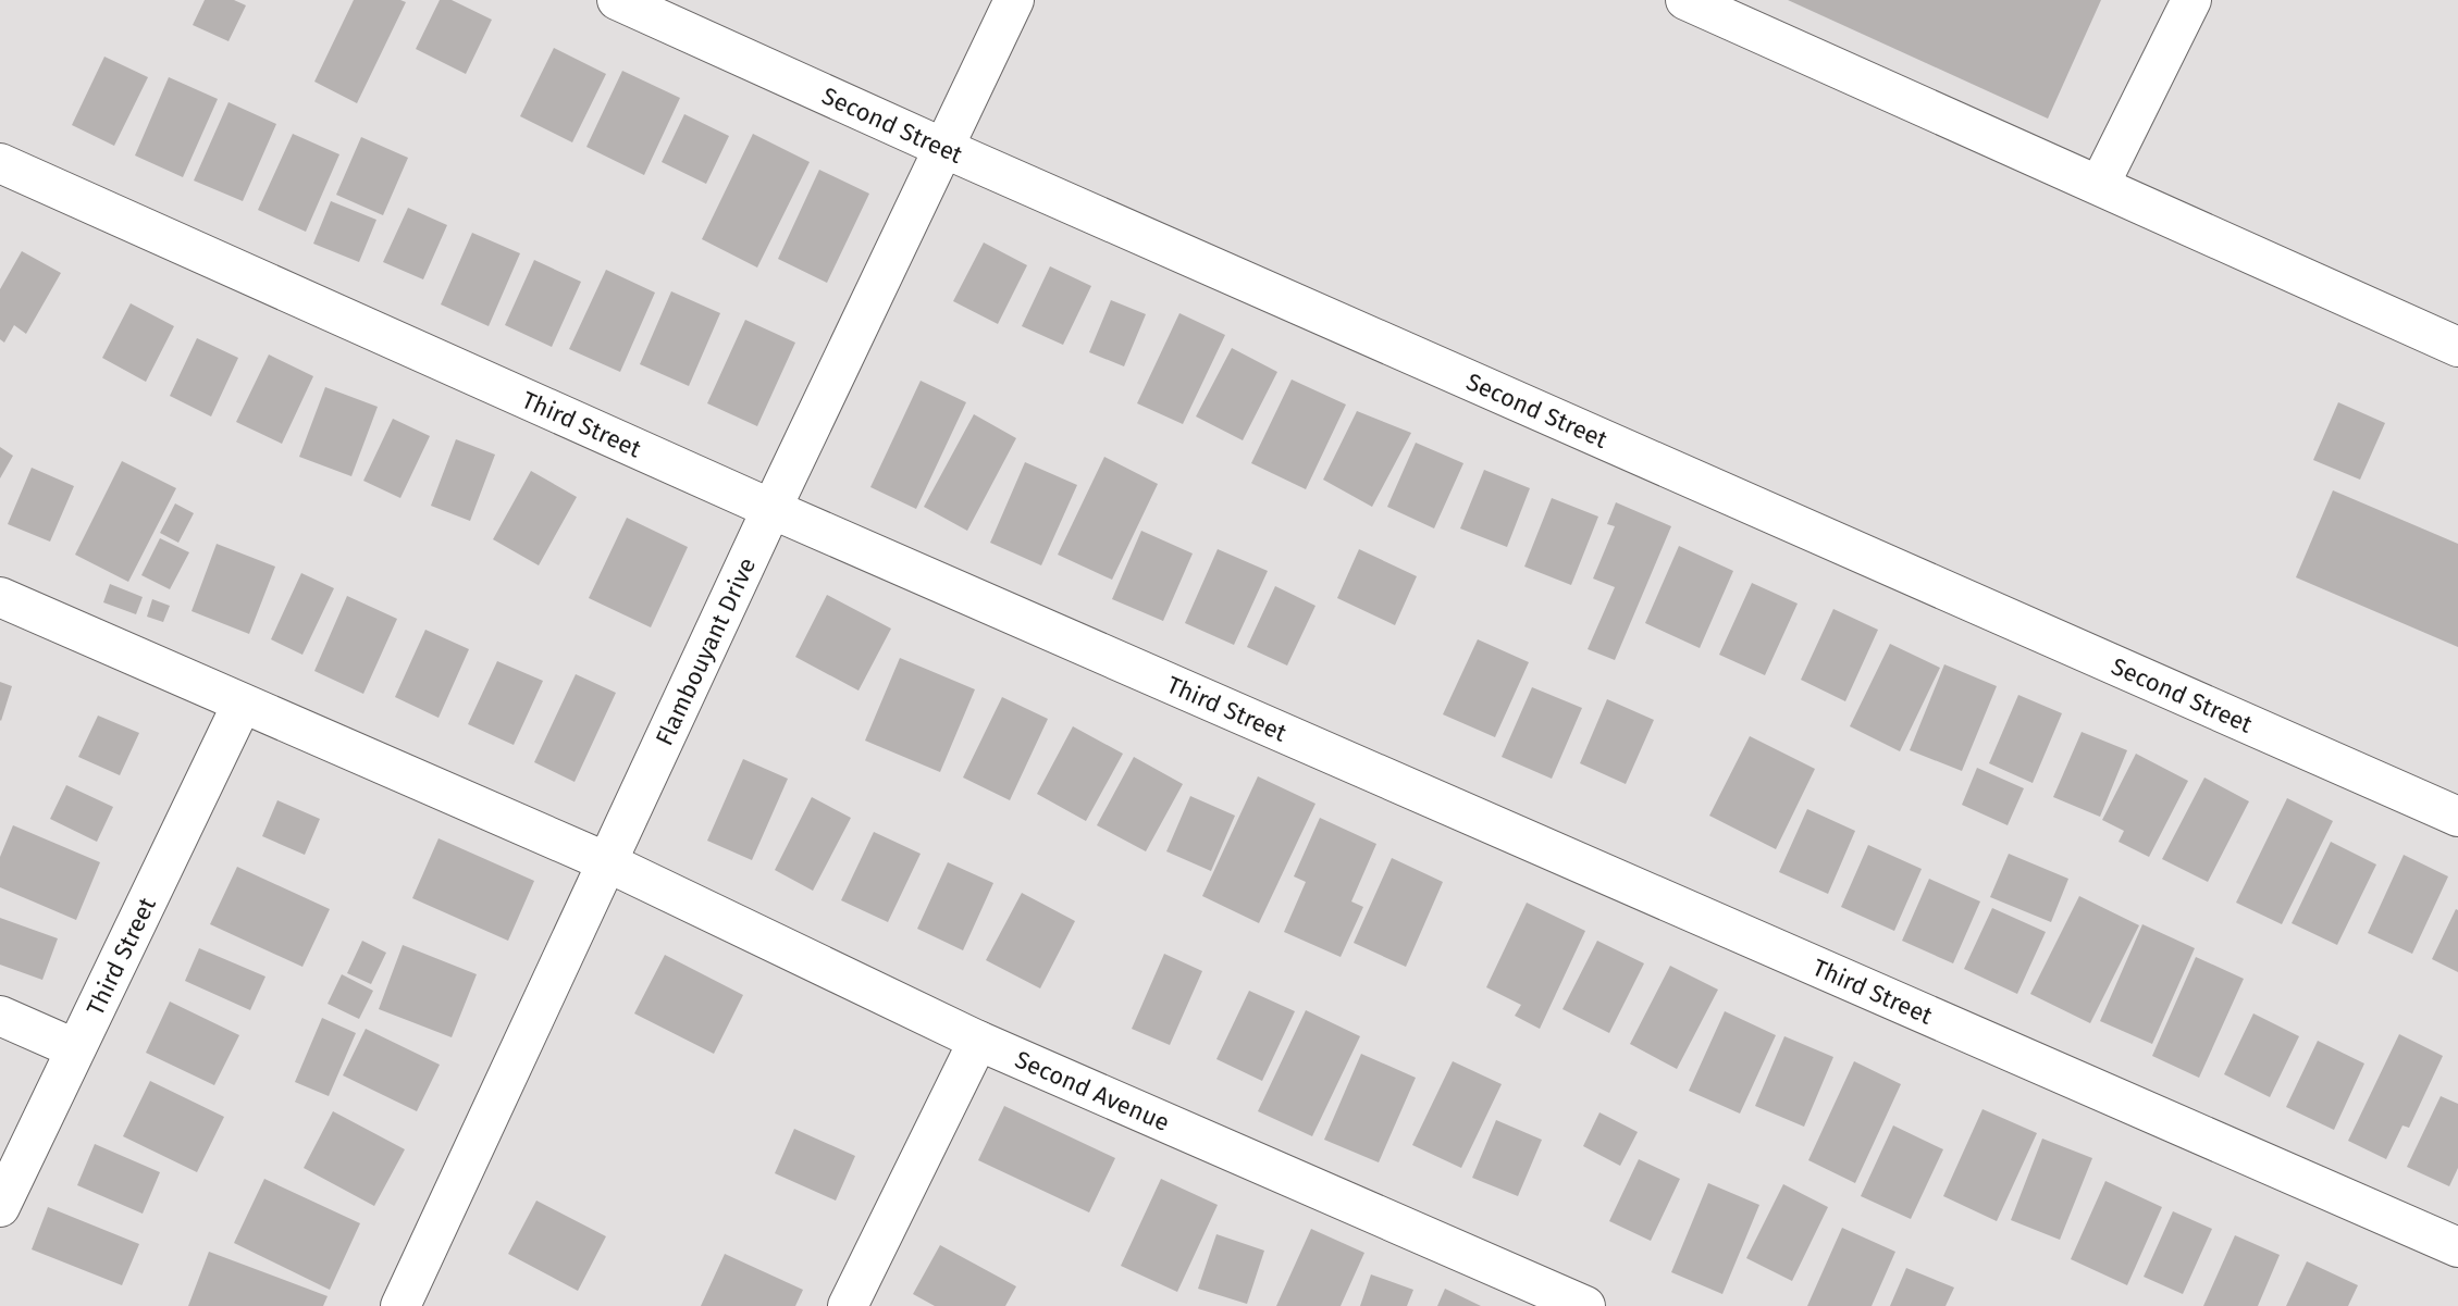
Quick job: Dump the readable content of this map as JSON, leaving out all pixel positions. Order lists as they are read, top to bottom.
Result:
{
  "streets": {
    "street": [
      "Second Street",
      "Third Street",
      "Flambouyant Drive",
      "Second Avenue"
    ]
  },
  "crossings": [
    ["Second Street", "Flambouyant Drive"],
    ["Third Street", "Flambouyant Drive"],
    ["Third Street", "Second Avenue"],
    ["Flambouyant Drive", "Second Avenue"]
  ]
}
